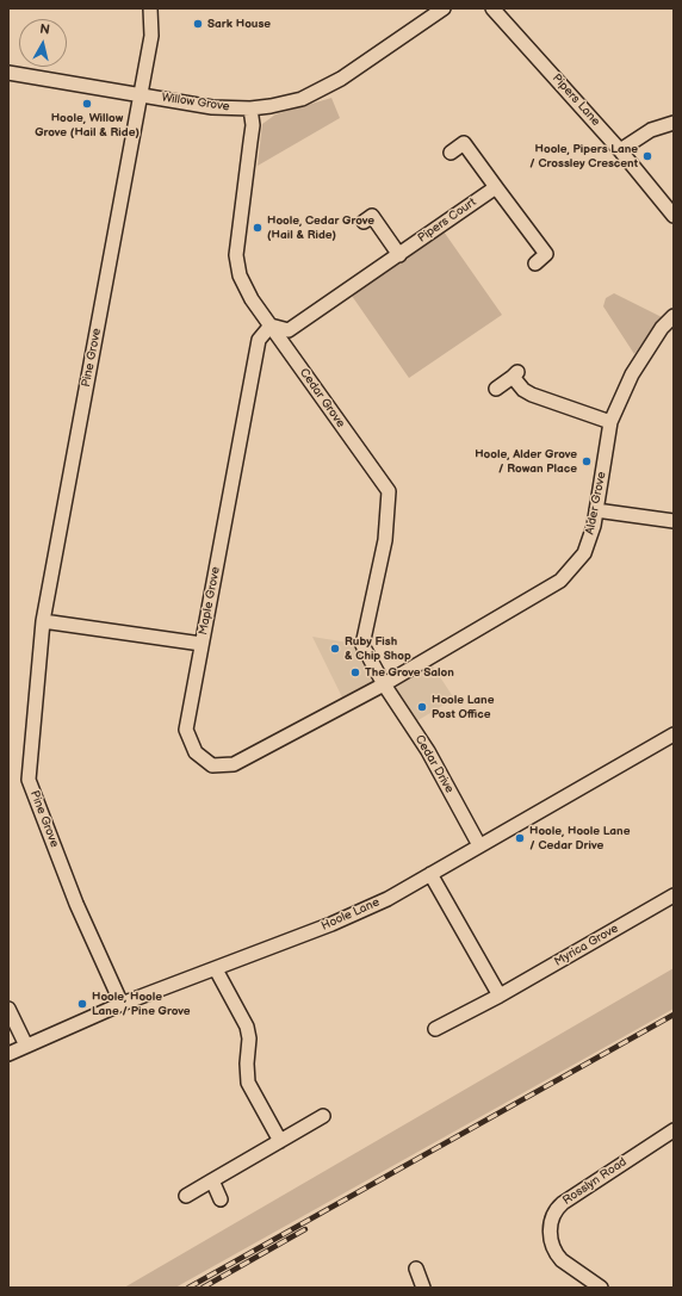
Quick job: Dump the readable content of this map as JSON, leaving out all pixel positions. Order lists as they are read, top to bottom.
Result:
{
  "streets": {
    "street": [
      "Pipers Lane",
      "Willow Grove",
      "Pipers Court",
      "Pine Grove",
      "Cedar Grove",
      "Alder Grove",
      "Maple Grove",
      "Cedar Drive",
      "Hoole Lane",
      "Myrica Grove",
      "Rosslyn Road"
    ]
  },
  "crossings": [
    ["Willow Grove", "Pine Grove"],
    ["Willow Grove", "Cedar Grove"],
    ["Pipers Court", "Cedar Grove"],
    ["Pipers Court", "Maple Grove"],
    ["Pine Grove", "Hoole Lane"],
    ["Cedar Grove", "Alder Grove"],
    ["Cedar Grove", "Maple Grove"],
    ["Cedar Grove", "Cedar Drive"],
    ["Alder Grove", "Maple Grove"],
    ["Alder Grove", "Cedar Drive"],
    ["Maple Grove", "Cedar Drive"],
    ["Cedar Drive", "Hoole Lane"]
  ],
  "places": [
    "Sark House",
    "Hoole, Willow Grove (Hail & Ride)",
    "Hoole, Pipers Lane / Crossley Crescent",
    "Hoole, Cedar Grove (Hail & Ride)",
    "Hoole, Alder Grove / Rowan Place",
    "Ruby Fish & Chip Shop",
    "The Grove Salon",
    "Hoole Lane Post Office",
    "Hoole, Hoole Lane / Cedar Drive",
    "Hoole, Hoole Lane / Pine Grove"
  ],
  "north": "top"
}
